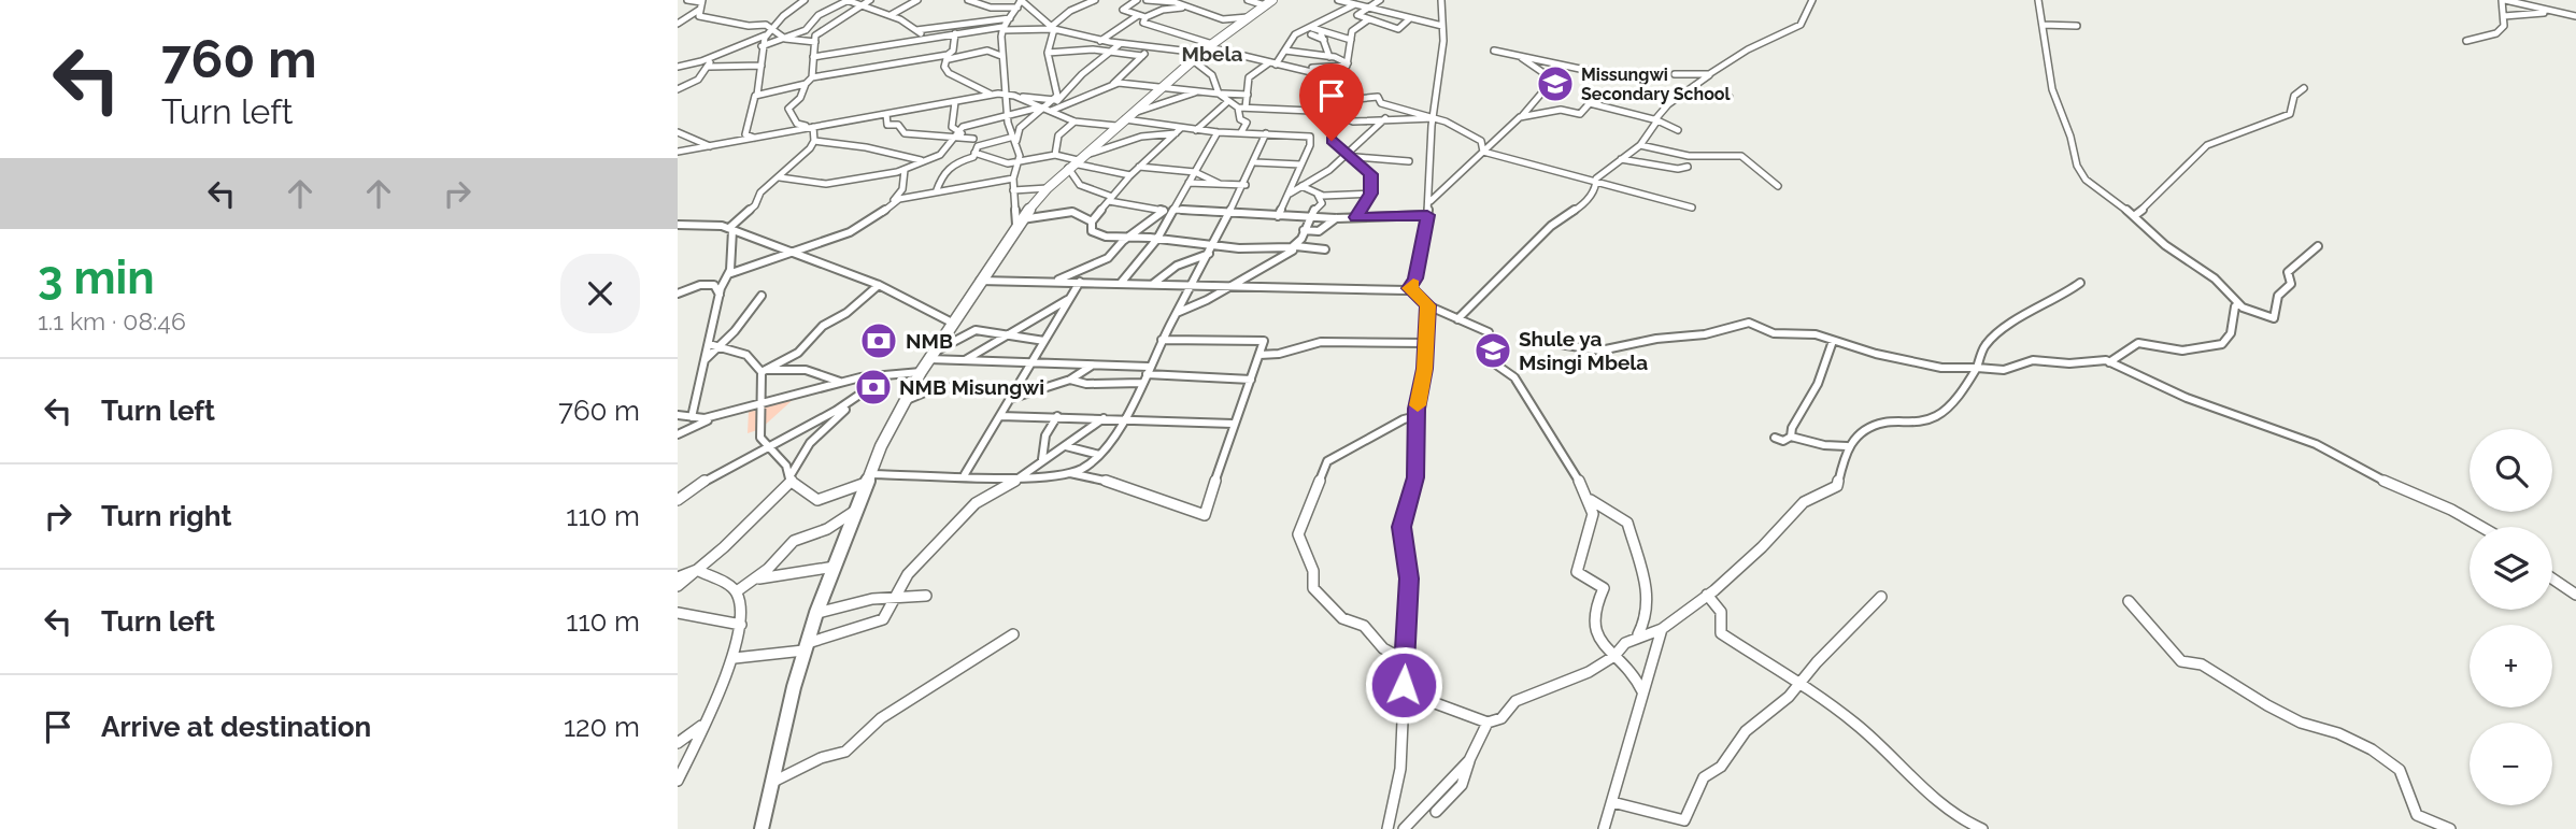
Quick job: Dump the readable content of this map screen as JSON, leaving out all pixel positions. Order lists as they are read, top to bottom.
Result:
{
  "districts": ["Mbela"],
  "places": {
    "school or university": ["Missungwi Secondary School", "Shule ya Msingi Mbela"],
    "bank": ["NMB", "NMB Misungwi"]
  },
  "page": {
    "turn": ["760 m", "Turn left"],
    "heading": ["3 min", "1.1 km · 08:46"],
    "list": [
      {
        "name": "Turn left",
        "value": "760 m"
      },
      {
        "name": "Turn right",
        "value": "110 m"
      },
      {
        "name": "Turn left",
        "value": "110 m"
      },
      {
        "name": "Arrive at destination",
        "value": "120 m"
      }
    ],
    "map_buttons": ["+", "−"]
  }
}
